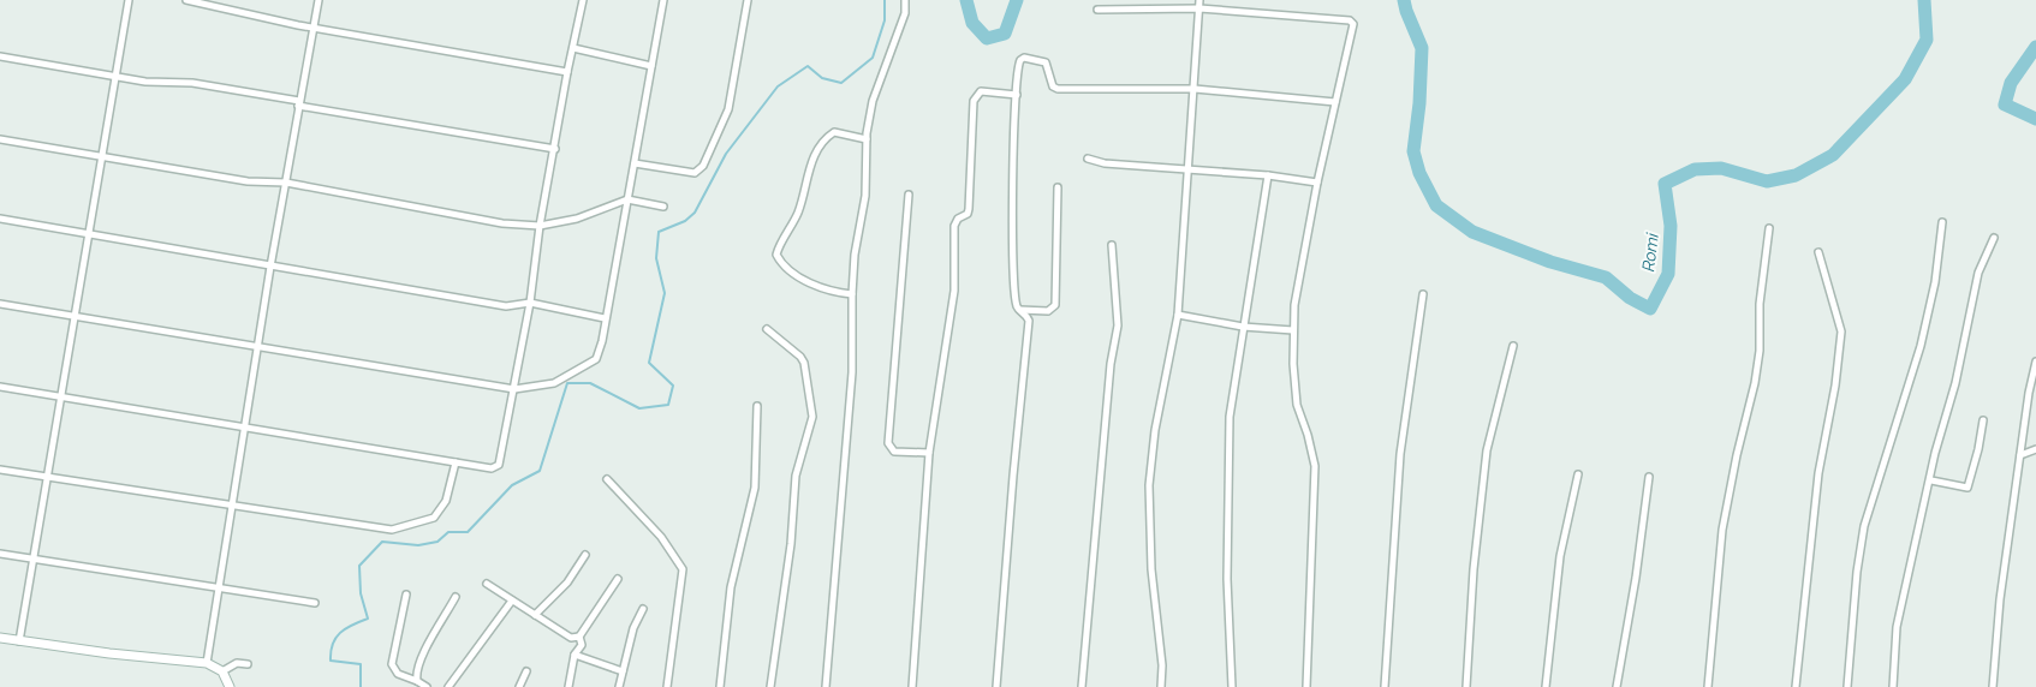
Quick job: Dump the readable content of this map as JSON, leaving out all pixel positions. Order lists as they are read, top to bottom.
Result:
{
  "water": ["Romi"]
}
